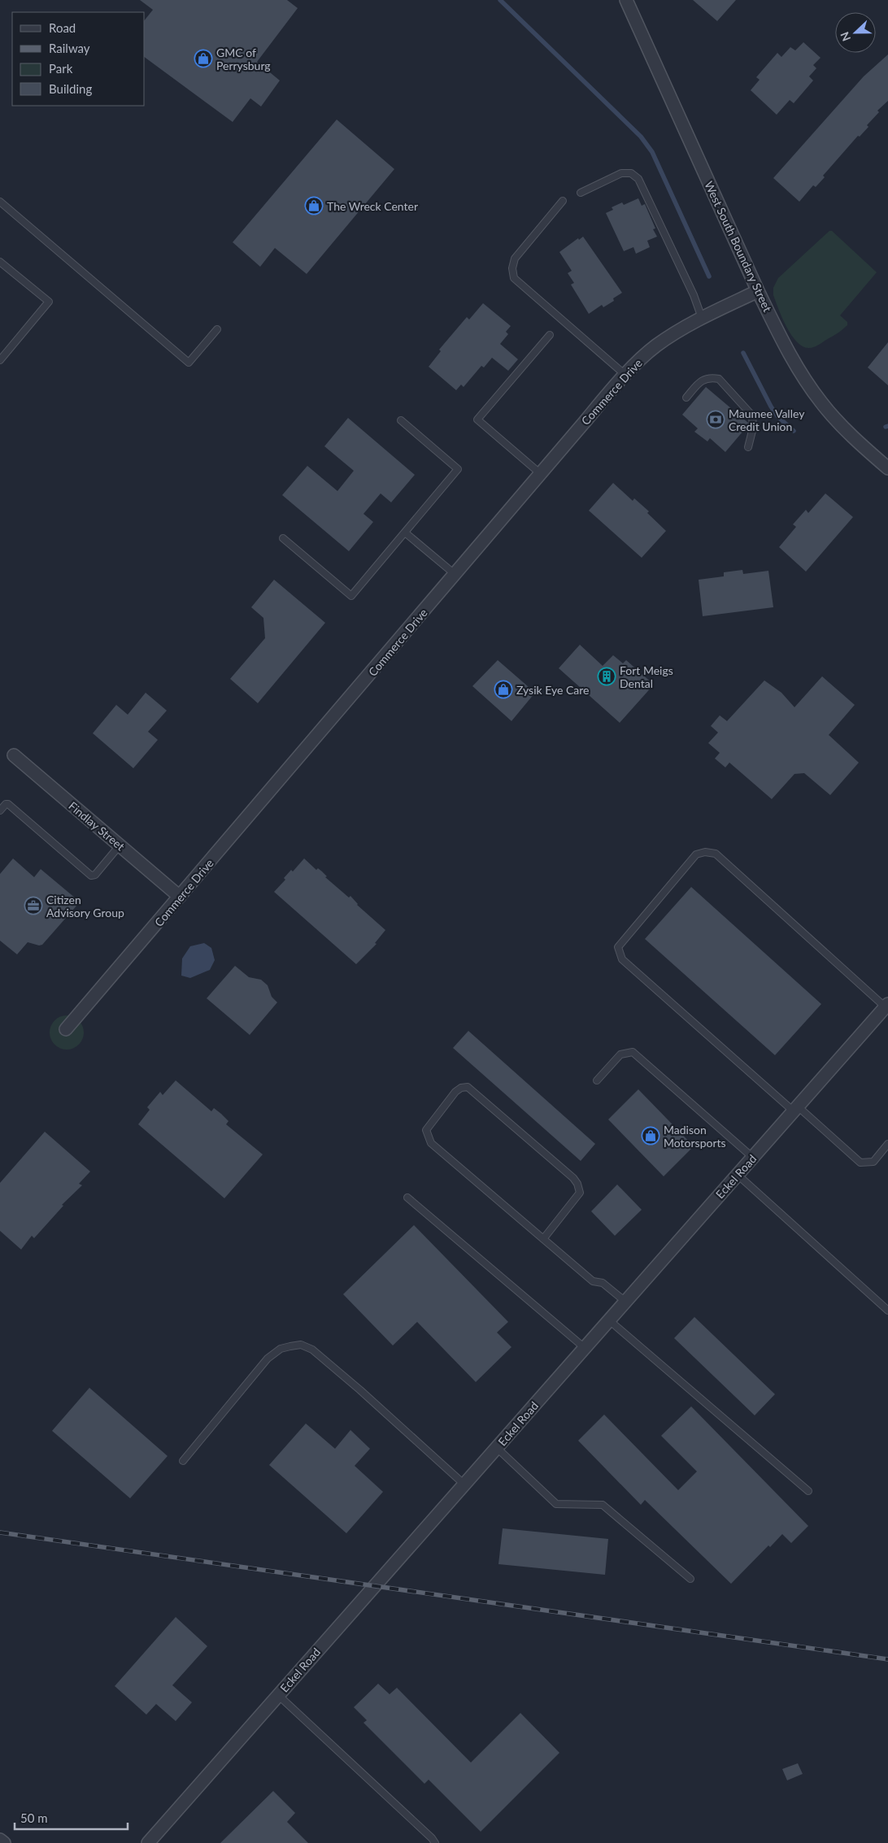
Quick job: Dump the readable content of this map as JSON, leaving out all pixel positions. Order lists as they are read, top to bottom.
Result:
{
  "streets": {
    "street": [
      "West South Boundary Street",
      "Commerce Drive",
      "Findlay Street",
      "Eckel Road"
    ]
  },
  "crossings": [
    ["West South Boundary Street", "Commerce Drive"],
    ["Commerce Drive", "Findlay Street"]
  ],
  "places": {
    "shop": [
      "GMC of Perrysburg",
      "The Wreck Center",
      "Zysik Eye Care",
      "Madison Motorsports"
    ],
    "bank": ["Maumee Valley Credit Union"],
    "building": ["Fort Meigs Dental"],
    "office": ["Citizen Advisory Group"]
  },
  "legend": [
    "Road",
    "Railway",
    "Park",
    "Building"
  ],
  "scale_bar": "50 m",
  "north": "left"
}
